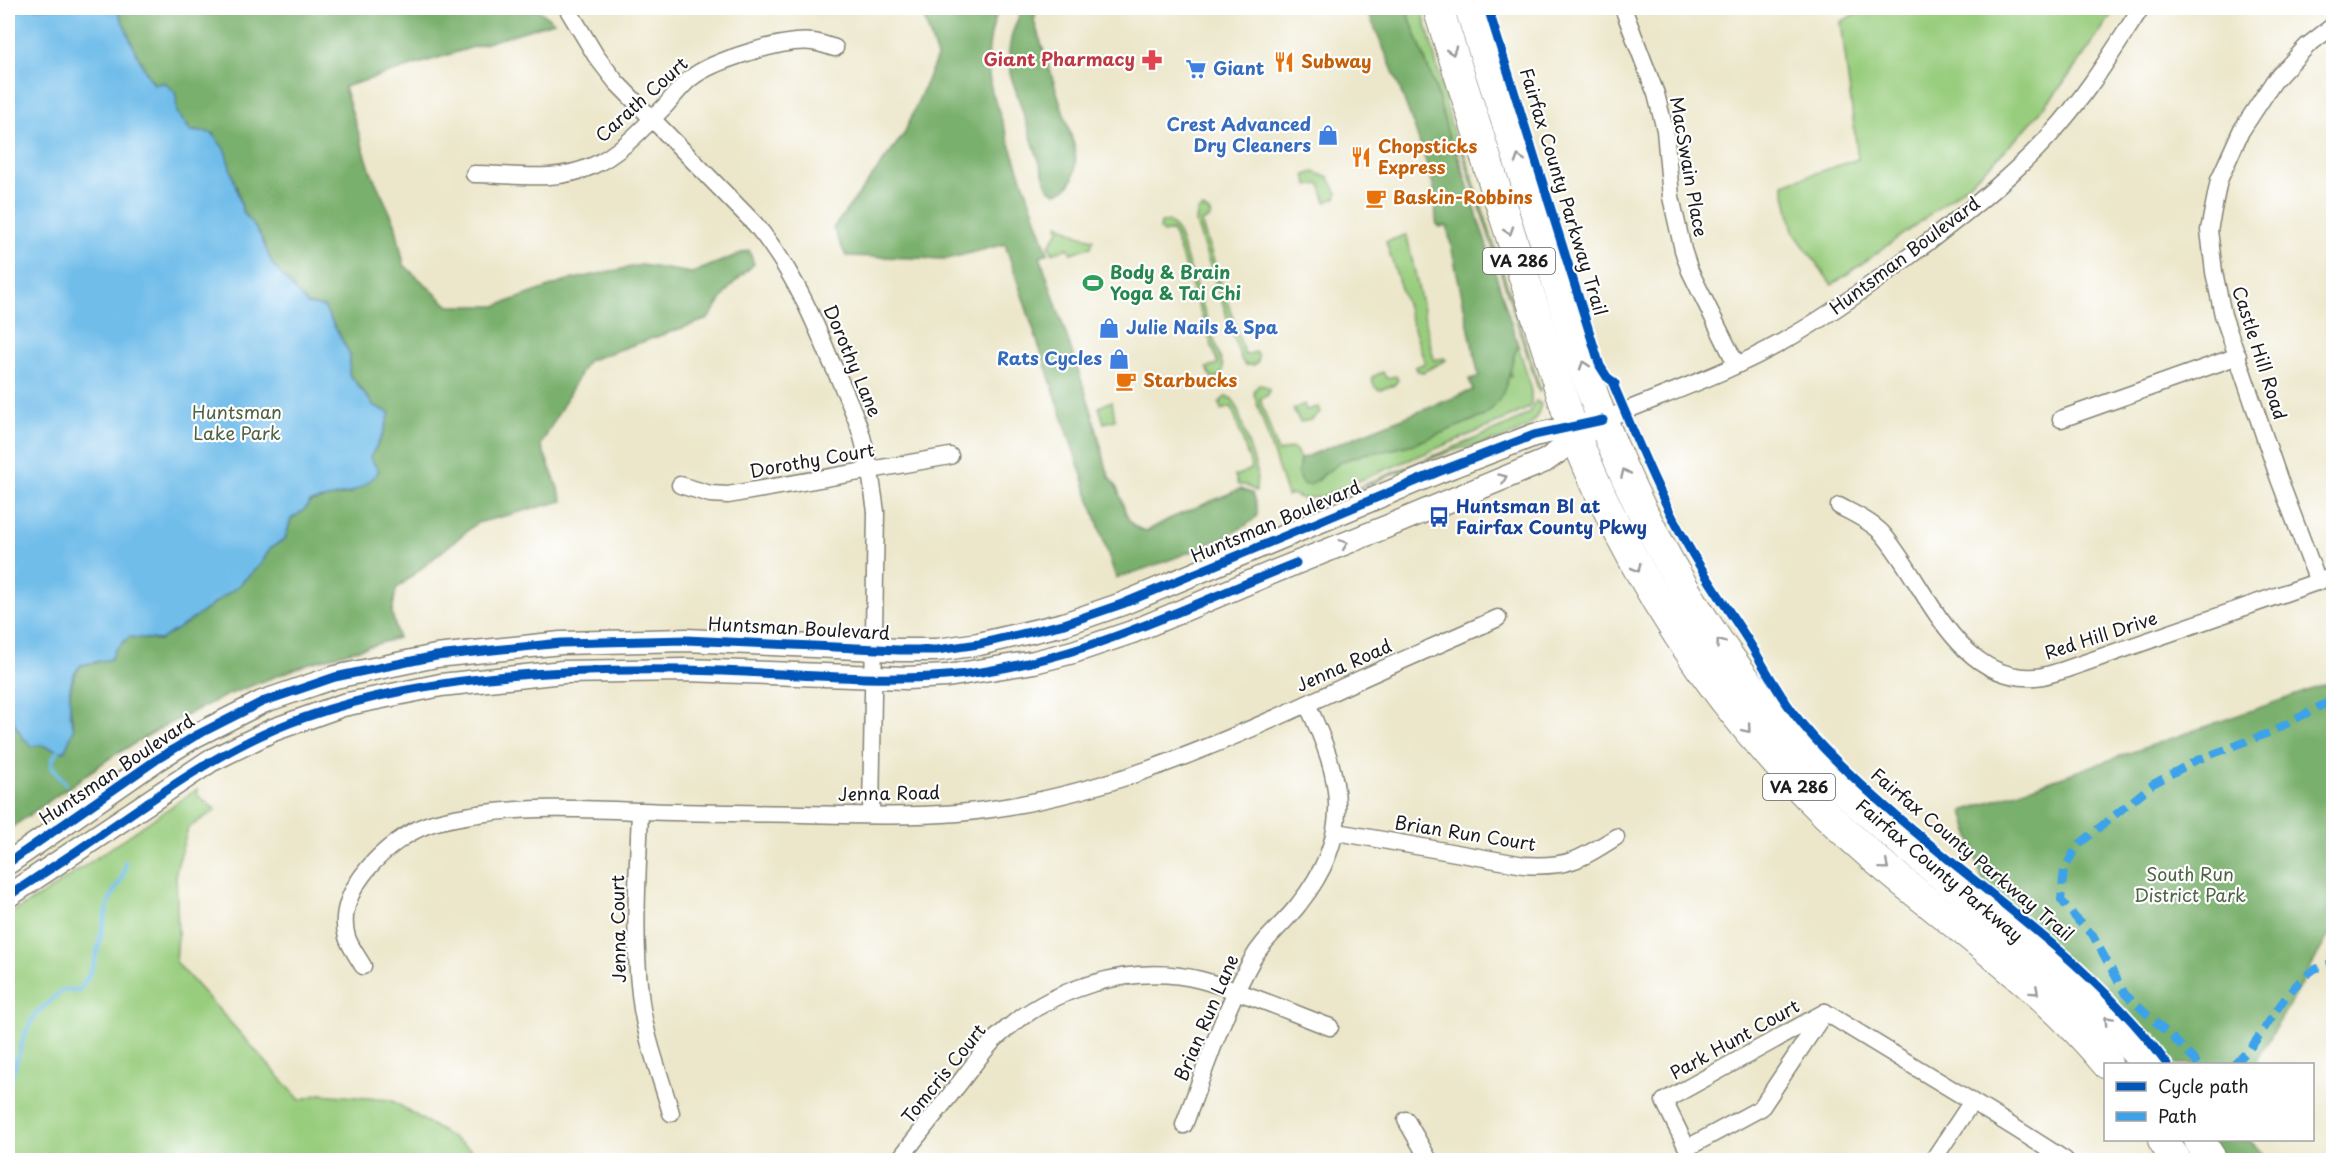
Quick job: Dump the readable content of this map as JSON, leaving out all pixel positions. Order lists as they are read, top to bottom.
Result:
{
  "streets": {
    "highway": ["VA 286", "Fairfax County Parkway"],
    "street": [
      "Carath Court",
      "MacSwain Place",
      "Huntsman Boulevard",
      "Castle Hill Road",
      "Dorothy Lane",
      "Dorothy Court",
      "Red Hill Drive",
      "Jenna Road",
      "Brian Run Court",
      "Jenna Court",
      "Brian Run Lane",
      "Park Hunt Court",
      "Tomcris Court"
    ],
    "cycle path": ["Fairfax County Parkway Trail"]
  },
  "crossings": [
    ["Carath Court", "Dorothy Lane"],
    ["MacSwain Place", "Huntsman Boulevard"],
    ["Huntsman Boulevard", "Dorothy Lane"],
    ["Huntsman Boulevard", "Fairfax County Parkway"],
    ["Castle Hill Road", "Red Hill Drive"],
    ["Dorothy Lane", "Dorothy Court"],
    ["Dorothy Lane", "Jenna Road"],
    ["Jenna Road", "Jenna Court"],
    ["Jenna Road", "Brian Run Lane"],
    ["Brian Run Court", "Brian Run Lane"],
    ["Brian Run Lane", "Tomcris Court"]
  ],
  "parks": ["Huntsman Lake Park", "South Run District Park"],
  "places": {
    "pharmacy": ["Giant Pharmacy"],
    "restaurant": ["Subway", "Chopsticks Express"],
    "supermarket": ["Giant"],
    "shop": ["Crest Advanced Dry Cleaners", "Julie Nails & Spa", "Rats Cycles"],
    "cafe": ["Baskin-Robbins", "Starbucks"],
    "sports": ["Body & Brain Yoga & Tai Chi"],
    "bus stop": ["Huntsman Bl at Fairfax County Pkwy"]
  },
  "legend": ["Cycle path", "Path"]
}
